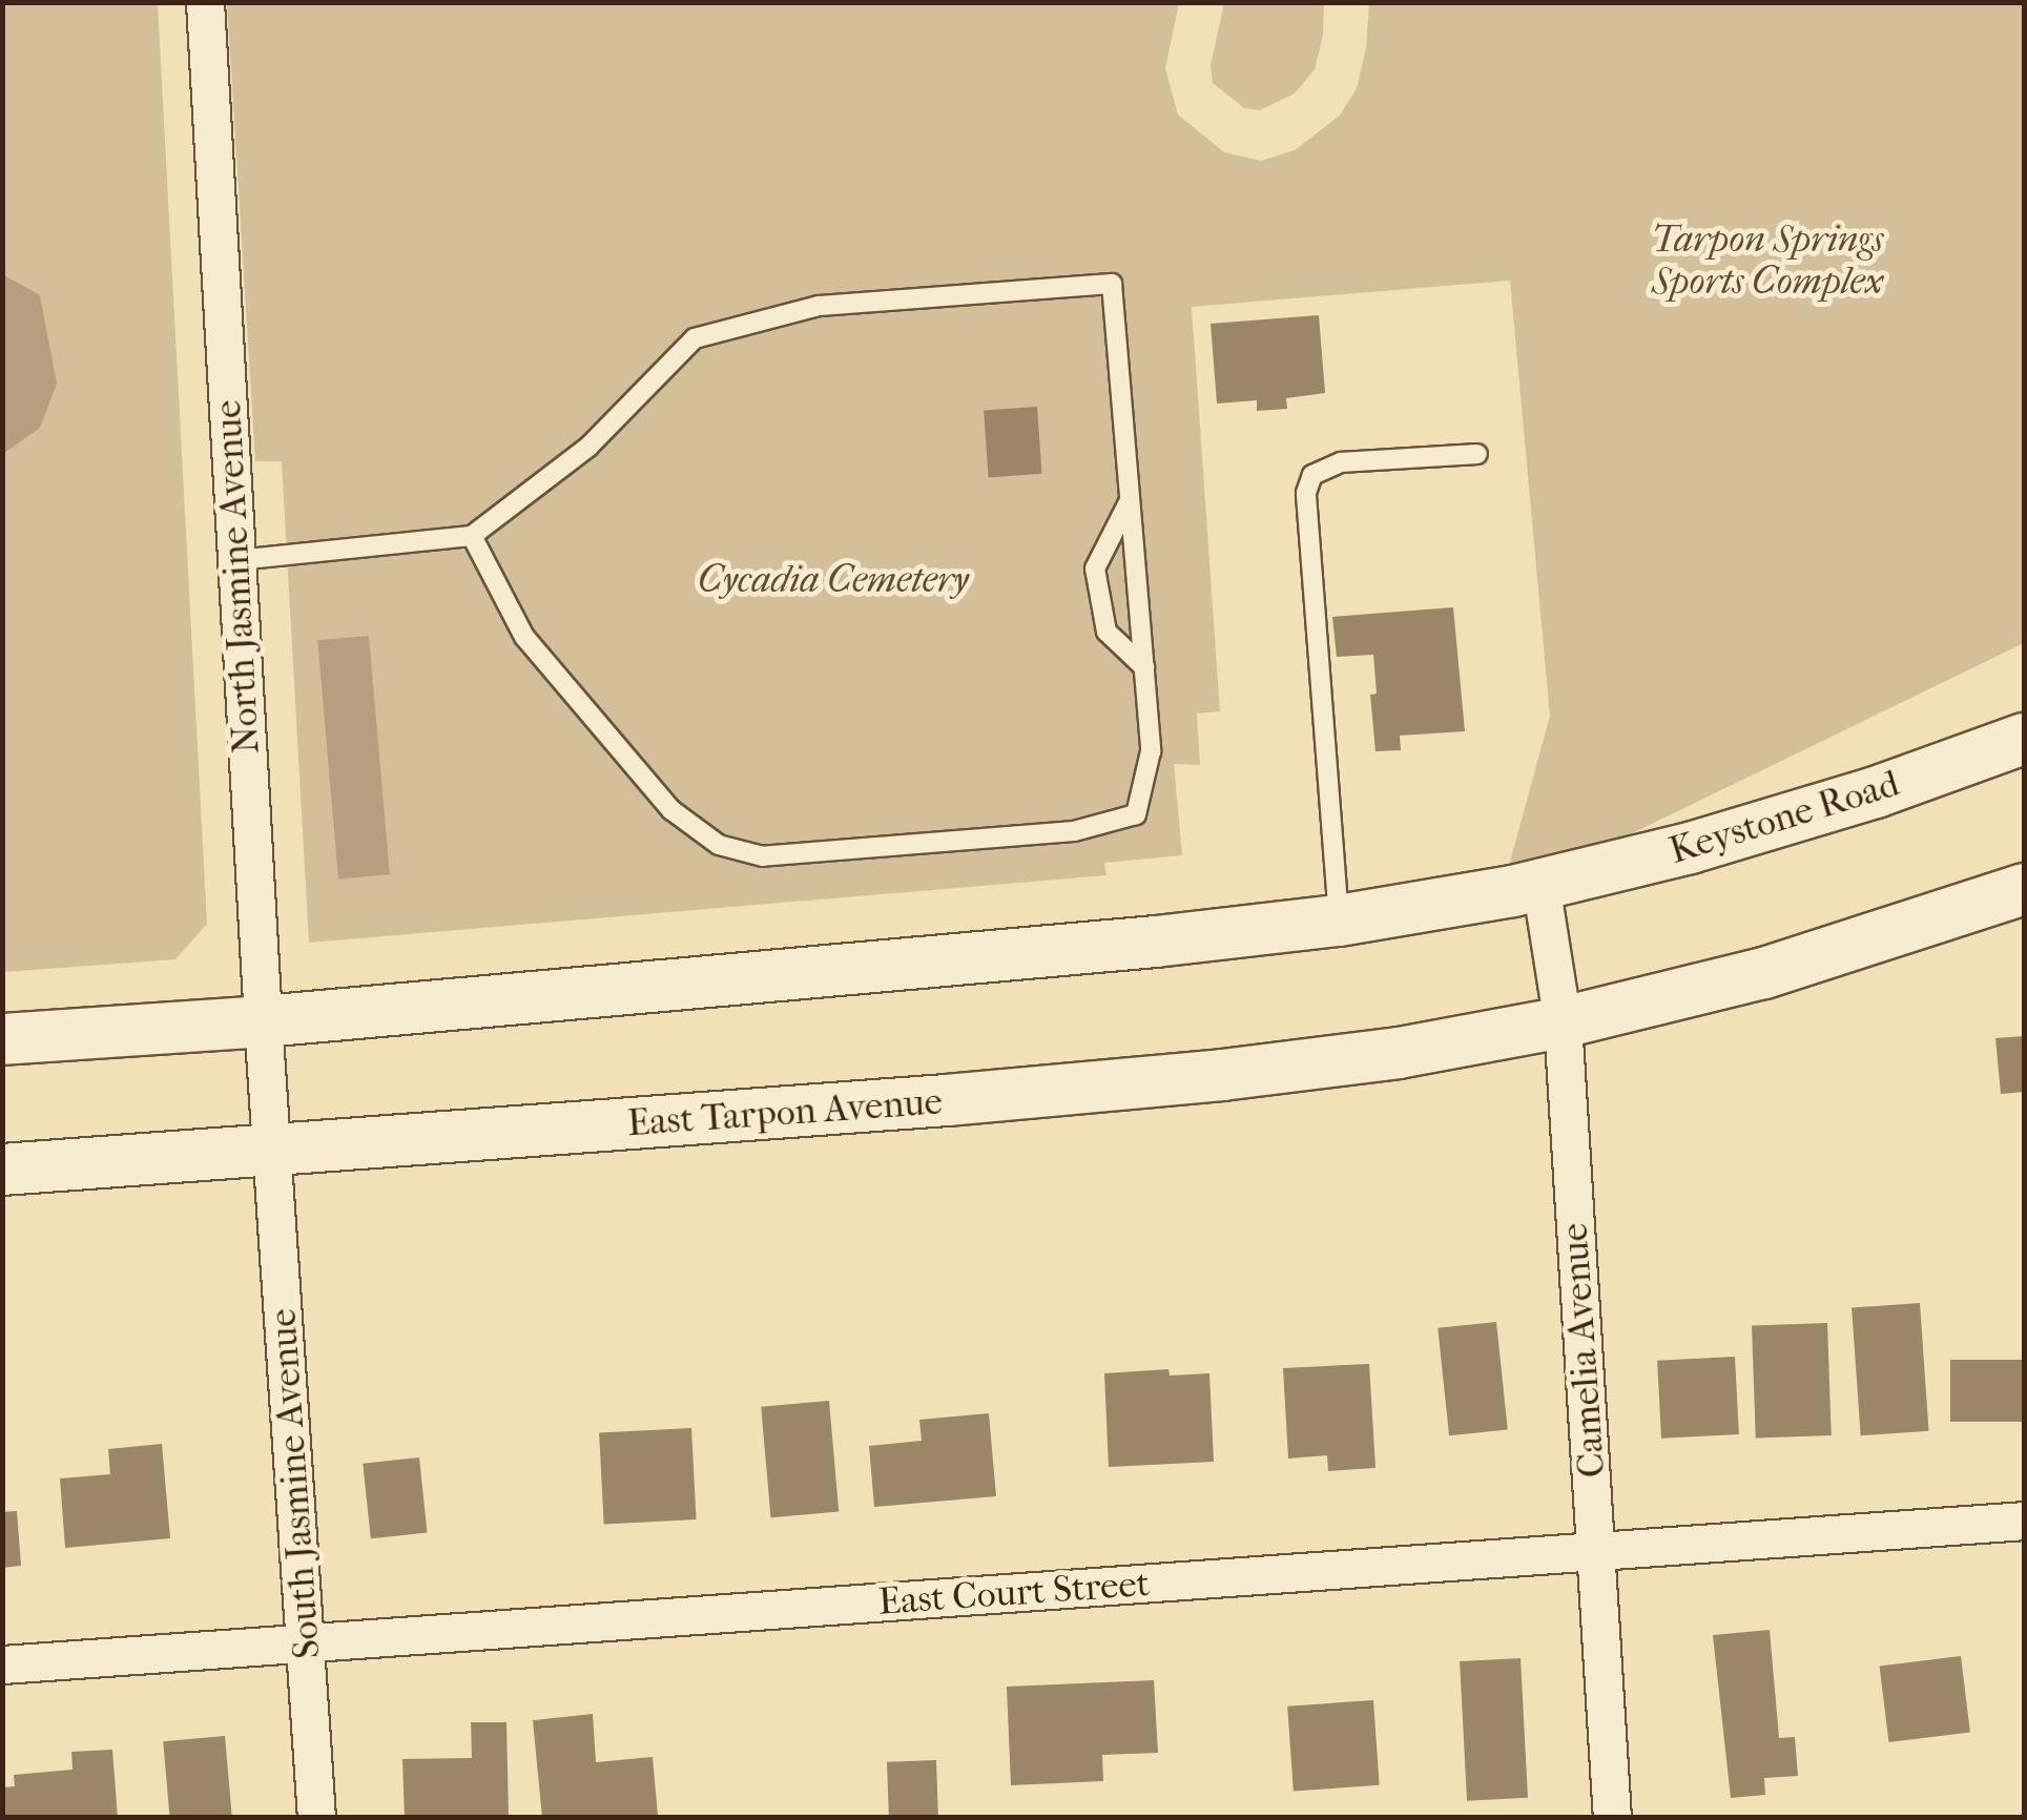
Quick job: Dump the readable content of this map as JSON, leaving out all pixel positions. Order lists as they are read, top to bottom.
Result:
{
  "streets": {
    "main road": ["Keystone Road", "East Tarpon Avenue"],
    "street": [
      "North Jasmine Avenue",
      "Camelia Avenue",
      "South Jasmine Avenue",
      "East Court Street"
    ]
  },
  "crossings": [
    ["North Jasmine Avenue", "East Tarpon Avenue"],
    ["North Jasmine Avenue", "South Jasmine Avenue"],
    ["Keystone Road", "Camelia Avenue"],
    ["East Tarpon Avenue", "Camelia Avenue"],
    ["East Tarpon Avenue", "South Jasmine Avenue"],
    ["Camelia Avenue", "East Court Street"],
    ["South Jasmine Avenue", "East Court Street"]
  ],
  "parks": ["Tarpon Springs Sports Complex", "Cycadia Cemetery"]
}
